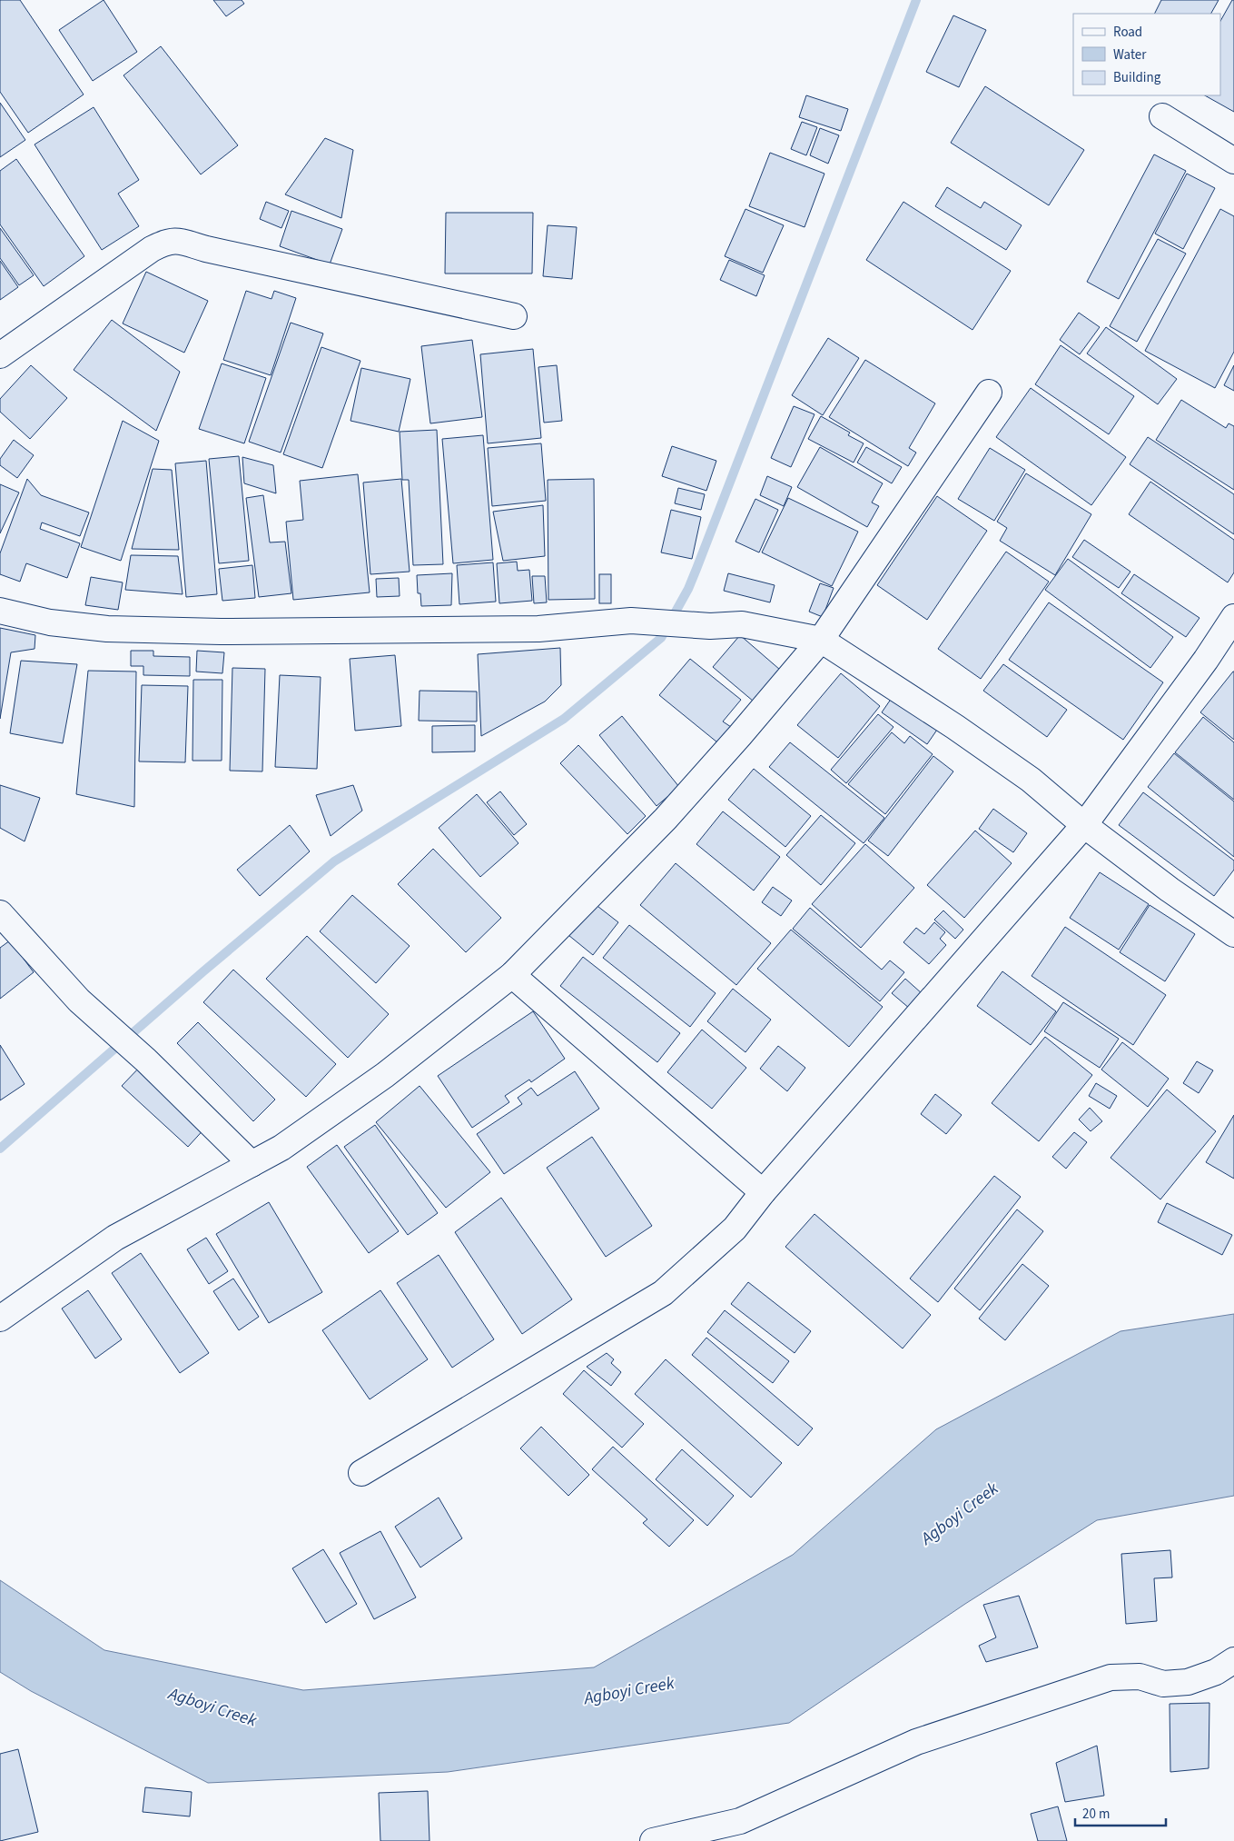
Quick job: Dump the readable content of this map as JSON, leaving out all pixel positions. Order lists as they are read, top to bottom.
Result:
{
  "water": ["Agboyi Creek"],
  "legend": ["Road", "Water", "Building"],
  "scale_bar": "20 m"
}
